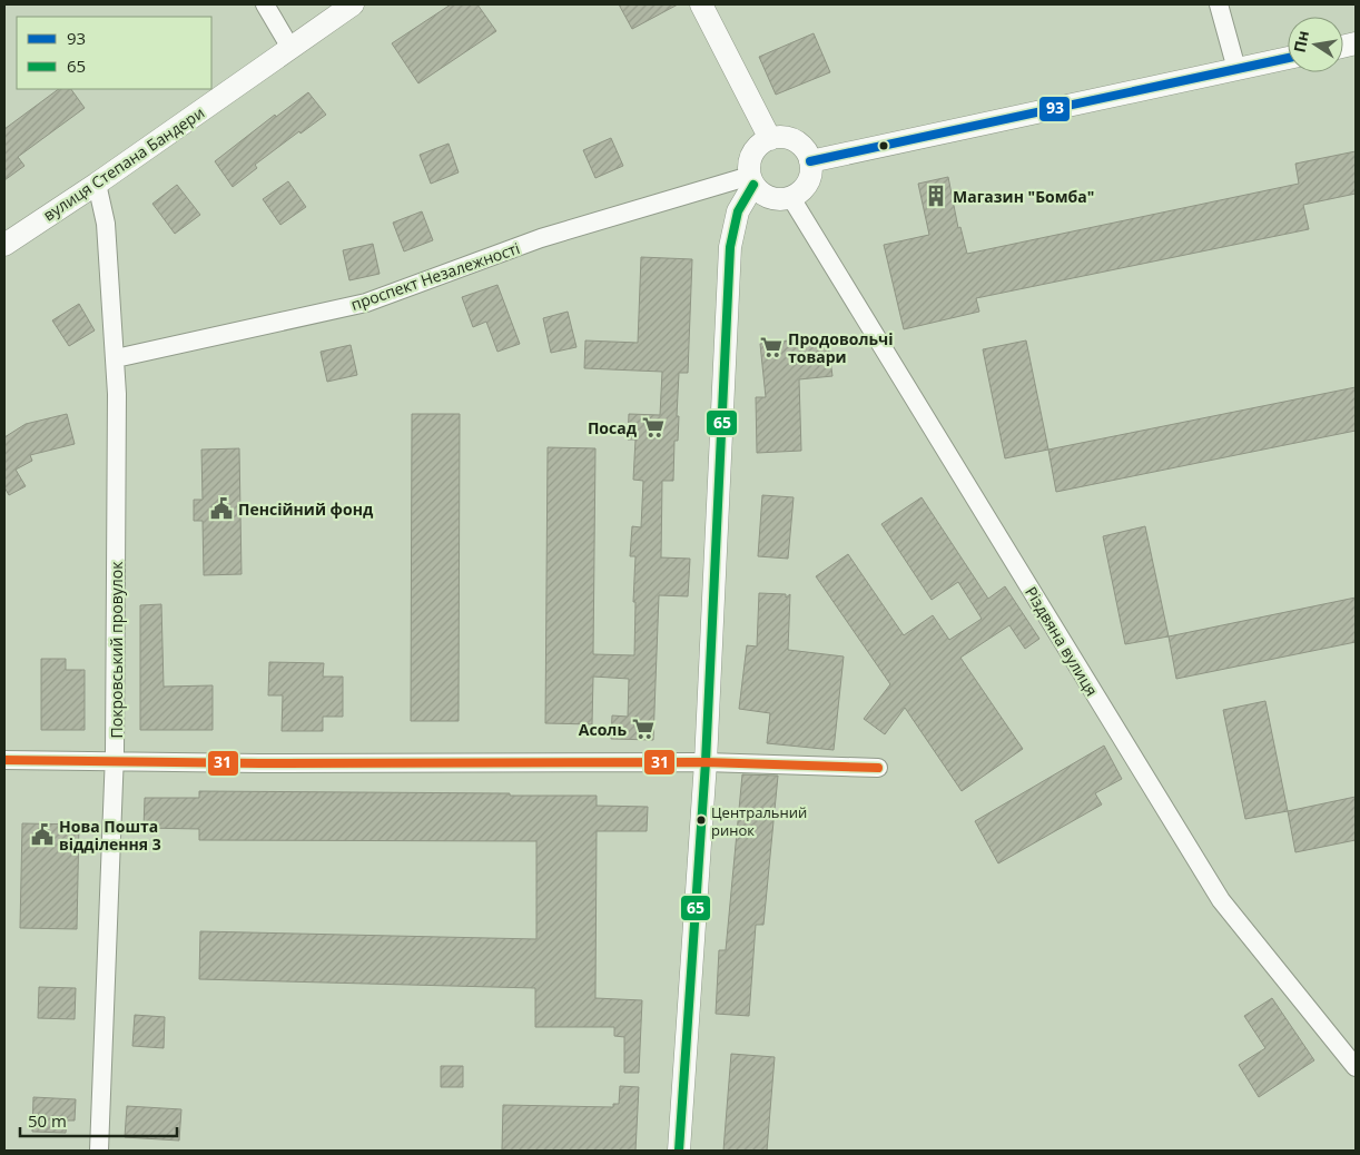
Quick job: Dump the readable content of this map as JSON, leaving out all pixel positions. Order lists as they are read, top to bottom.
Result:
{
  "streets": {
    "street": [
      "вулиця Степана Бандери",
      "проспект Незалежності",
      "Різдвяна вулиця",
      "Покровський провулок"
    ]
  },
  "crossings": [
    ["вулиця Степана Бандери", "Покровський провулок"],
    ["проспект Незалежності", "Різдвяна вулиця"],
    ["проспект Незалежності", "Покровський провулок"]
  ],
  "places": {
    "building": ["Магазин \"Бомба\""],
    "supermarket": ["Продовольчі товари", "Посад", "Асоль"],
    "public building": ["Пенсійний фонд", "Нова Пошта відділення 3"],
    "other": ["Центральний ринок"]
  },
  "lines": ["transit line 93", "transit line 65", "transit line 31"],
  "legend": ["93", "65"],
  "scale_bar": "50 m",
  "north": "left"
}
